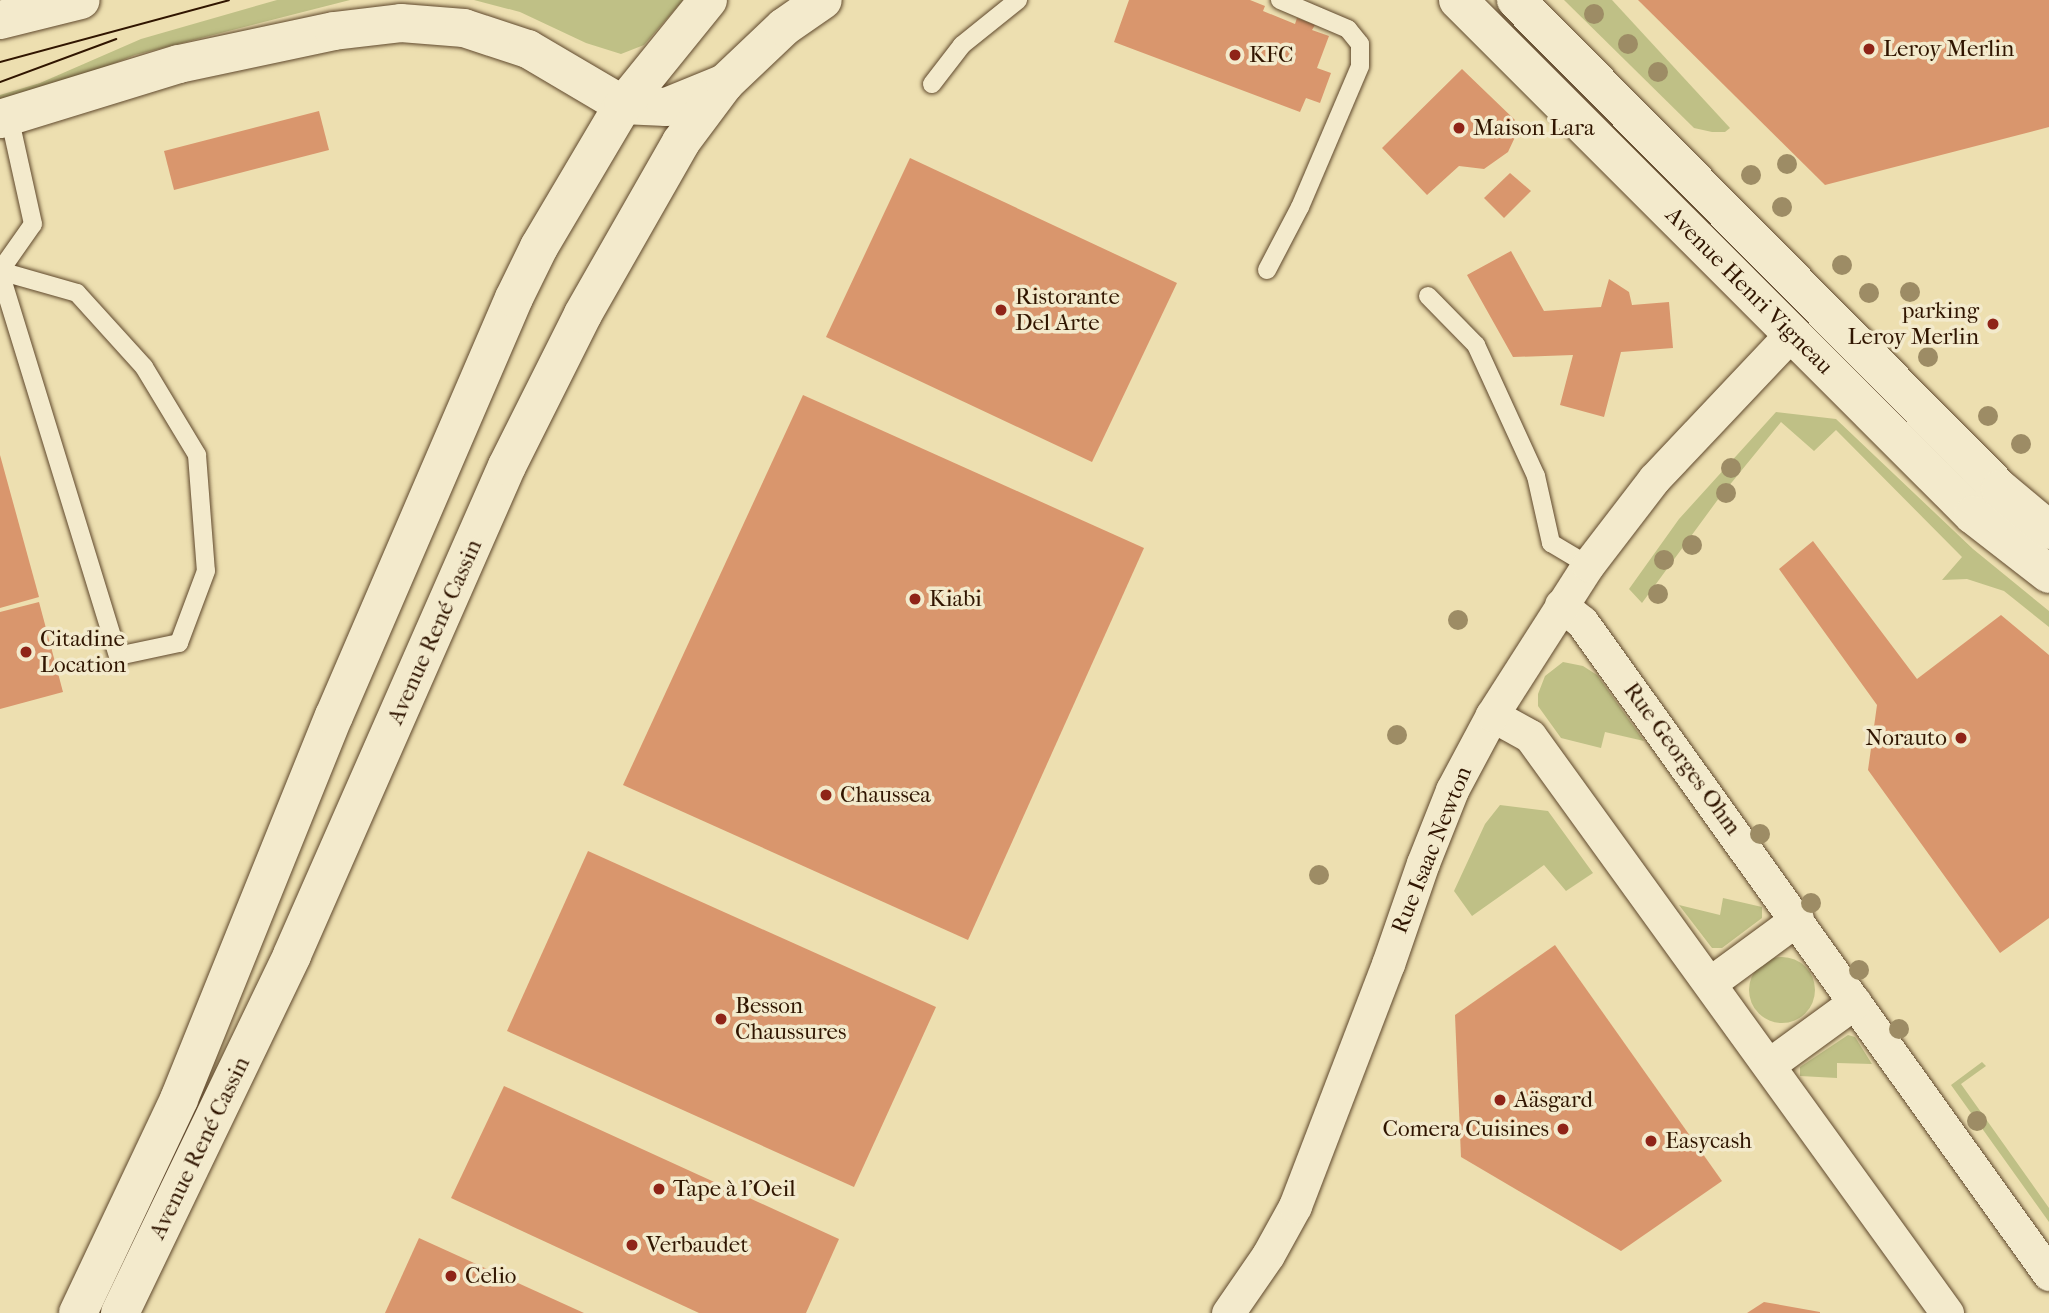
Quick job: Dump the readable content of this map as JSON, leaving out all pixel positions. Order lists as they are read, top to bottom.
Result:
{
  "streets": {
    "main road": ["Avenue Henri Vigneau", "Avenue René Cassin"],
    "street": ["Rue Georges Ohm", "Rue Isaac Newton"]
  },
  "crossings": [
    ["Avenue Henri Vigneau", "Rue Isaac Newton"],
    ["Rue Georges Ohm", "Rue Isaac Newton"]
  ],
  "places": [
    "Leroy Merlin",
    "KFC",
    "Maison Lara",
    "Ristorante Del Arte",
    "parking Leroy Merlin",
    "Kiabi",
    "Citadine Location",
    "Norauto",
    "Chaussea",
    "Besson Chaussures",
    "Aäsgard",
    "Comera Cuisines",
    "Easycash",
    "Tape à l'Oeil",
    "Verbaudet",
    "Celio"
  ]
}
